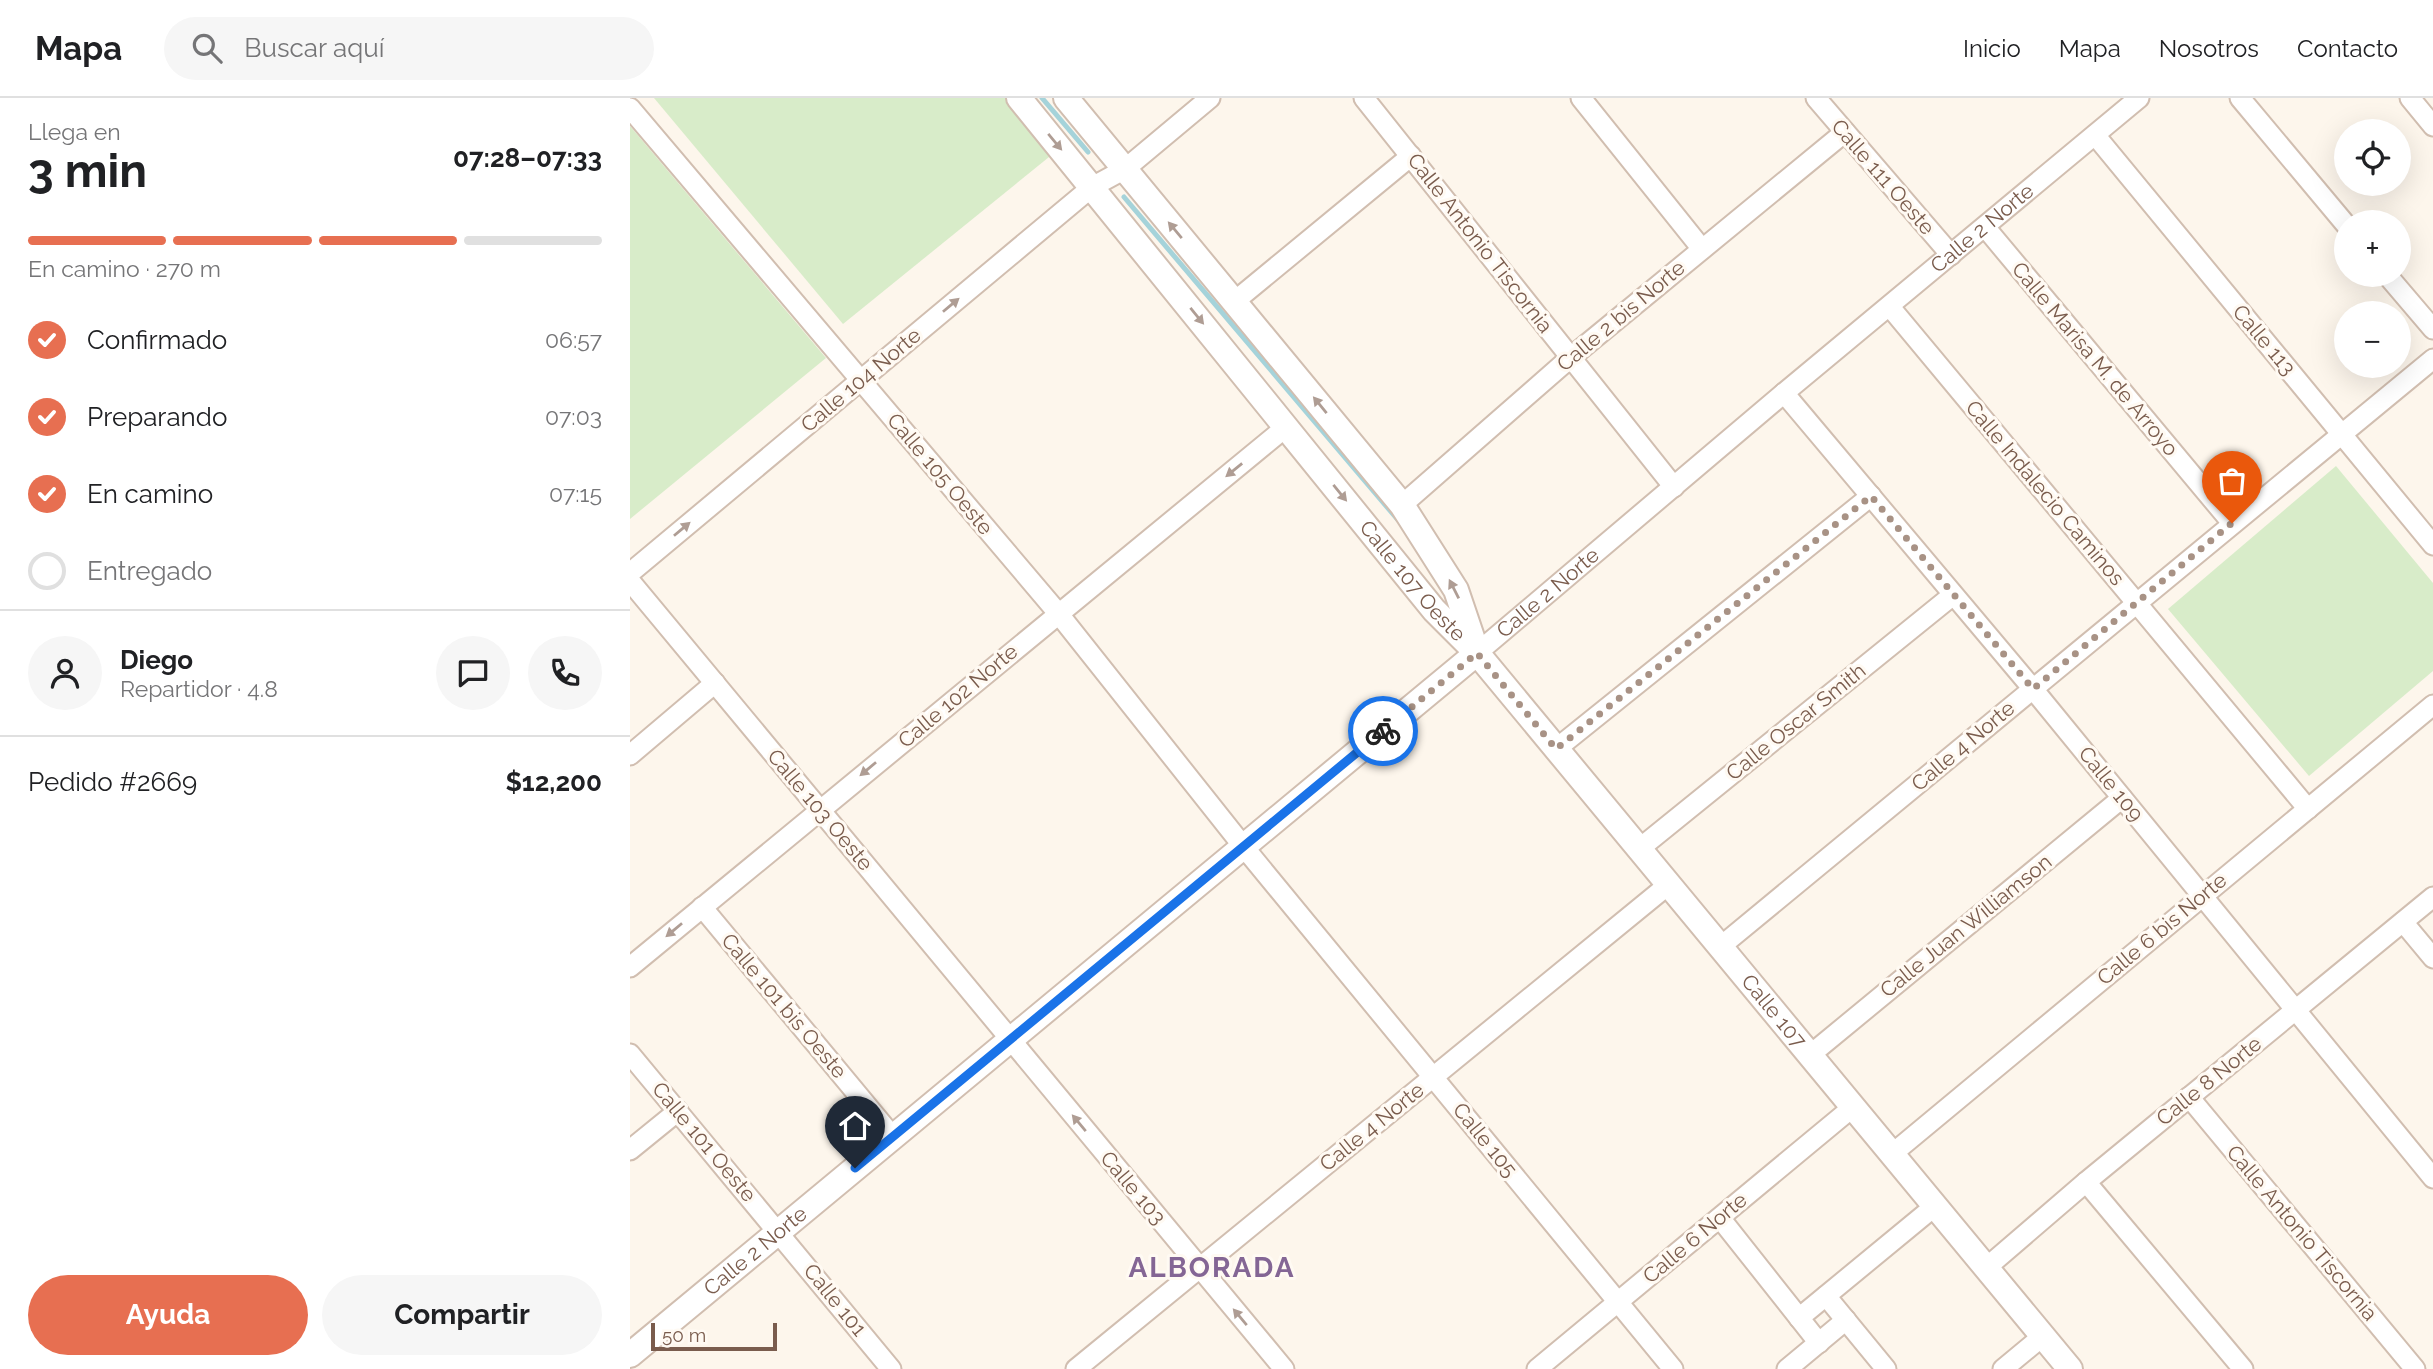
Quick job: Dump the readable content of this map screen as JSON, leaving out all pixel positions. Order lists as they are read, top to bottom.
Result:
{
  "streets": {
    "street": [
      "Calle 111 Oeste",
      "Calle 2 Norte",
      "Calle Antonio Tiscornia",
      "Calle 2 bis Norte",
      "Calle 113",
      "Calle Marisa M. de Arroyo",
      "Calle 104 Norte",
      "Calle 105 Oeste",
      "Calle Indalecio Caminos",
      "Calle 107 Oeste",
      "Calle 102 Norte",
      "Calle Oscar Smith",
      "Calle 4 Norte",
      "Calle 109",
      "Calle 103 Oeste",
      "Calle Juan Williamson",
      "Calle 6 bis Norte",
      "Calle 101 bis Oeste",
      "Calle 107",
      "Calle 8 Norte",
      "Calle 105",
      "Calle 101 Oeste",
      "Calle 103",
      "Calle 6 Norte",
      "Calle 101"
    ]
  },
  "crossings": [
    ["Calle 111 Oeste", "Calle 2 Norte"],
    ["Calle 111 Oeste", "Calle 2 bis Norte"],
    ["Calle 2 Norte", "Calle Antonio Tiscornia"],
    ["Calle 2 Norte", "Calle 113"],
    ["Calle 2 Norte", "Calle Marisa M. de Arroyo"],
    ["Calle 2 Norte", "Calle 105 Oeste"],
    ["Calle 2 Norte", "Calle Indalecio Caminos"],
    ["Calle 2 Norte", "Calle 107 Oeste"],
    ["Calle 2 Norte", "Calle 109"],
    ["Calle 2 Norte", "Calle 103 Oeste"],
    ["Calle 2 Norte", "Calle 101 bis Oeste"],
    ["Calle 2 Norte", "Calle 107"],
    ["Calle 2 Norte", "Calle 105"],
    ["Calle 2 Norte", "Calle 101 Oeste"],
    ["Calle 2 Norte", "Calle 103"],
    ["Calle 2 Norte", "Calle 101"],
    ["Calle Antonio Tiscornia", "Calle 2 bis Norte"],
    ["Calle Antonio Tiscornia", "Calle 8 Norte"],
    ["Calle 2 bis Norte", "Calle 107 Oeste"],
    ["Calle 113", "Calle 4 Norte"],
    ["Calle Marisa M. de Arroyo", "Calle 4 Norte"],
    ["Calle 104 Norte", "Calle 105 Oeste"],
    ["Calle 104 Norte", "Calle 107 Oeste"],
    ["Calle 105 Oeste", "Calle 102 Norte"],
    ["Calle 105 Oeste", "Calle 105"],
    ["Calle Indalecio Caminos", "Calle 4 Norte"],
    ["Calle Indalecio Caminos", "Calle 6 bis Norte"],
    ["Calle 107 Oeste", "Calle 102 Norte"],
    ["Calle 107 Oeste", "Calle 107"],
    ["Calle 102 Norte", "Calle 103 Oeste"],
    ["Calle 102 Norte", "Calle 101 bis Oeste"],
    ["Calle Oscar Smith", "Calle 109"],
    ["Calle Oscar Smith", "Calle 107"],
    ["Calle 4 Norte", "Calle 109"],
    ["Calle 4 Norte", "Calle 107"],
    ["Calle 4 Norte", "Calle 105"],
    ["Calle 4 Norte", "Calle 103"],
    ["Calle 109", "Calle Juan Williamson"],
    ["Calle 109", "Calle 6 bis Norte"],
    ["Calle 109", "Calle 8 Norte"],
    ["Calle 103 Oeste", "Calle 103"],
    ["Calle Juan Williamson", "Calle 107"],
    ["Calle 6 bis Norte", "Calle 107"],
    ["Calle 107", "Calle 8 Norte"],
    ["Calle 107", "Calle 6 Norte"],
    ["Calle 105", "Calle 6 Norte"],
    ["Calle 101 Oeste", "Calle 101"]
  ],
  "one_way": ["Calle 104 Norte", "Calle 102 Norte", "Calle 103"],
  "districts": ["ALBORADA"],
  "scale_bar": "50 m",
  "page": {
    "header": "Mapa",
    "search": "Buscar aquí",
    "nav": [
      "Inicio",
      "Mapa",
      "Nosotros",
      "Contacto"
    ],
    "heading": ["3 min", "Llega en", "07:28–07:33"],
    "panel": [
      "Diego",
      "Repartidor · 4.8",
      "Pedido #2669",
      "$12,200"
    ],
    "map_buttons": ["+", "−"],
    "bar": "En camino · 270 m",
    "list": [
      ["Confirmado", "06:57"],
      ["Preparando", "07:03"],
      ["En camino", "07:15"],
      "Entregado"
    ],
    "buttons": ["Ayuda", "Compartir"],
    "scale": "50 m"
  }
}
